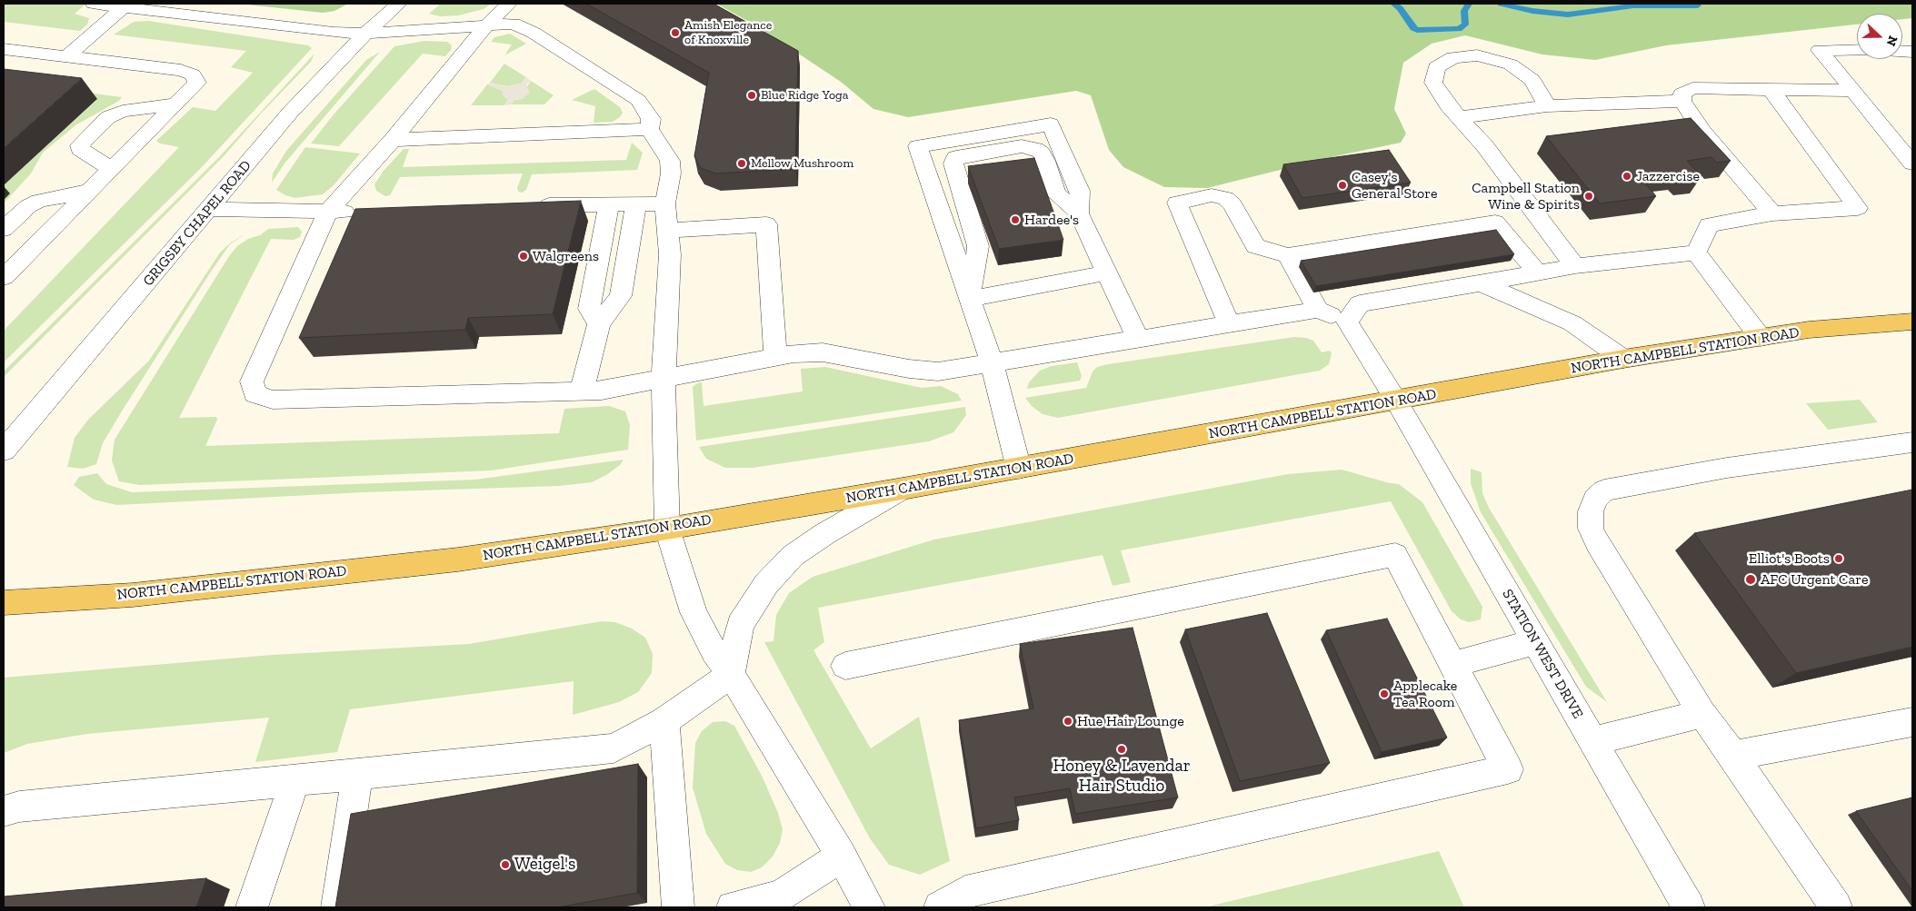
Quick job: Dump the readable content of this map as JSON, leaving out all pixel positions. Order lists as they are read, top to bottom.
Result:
{
  "streets": {
    "main road": ["NORTH CAMPBELL STATION ROAD"],
    "street": ["GRIGSBY CHAPEL ROAD", "STATION WEST DRIVE"]
  },
  "crossings": [
    ["NORTH CAMPBELL STATION ROAD", "STATION WEST DRIVE"]
  ],
  "places": [
    "Amish Elegance of Knoxville",
    "Blue Ridge Yoga",
    "Mellow Mushroom",
    "Jazzercise",
    "Casey's General Store",
    "Campbell Station Wine & Spirits",
    "Hardee's",
    "Walgreens",
    "Elliot's Boots",
    "AFC Urgent Care",
    "Applecake Tea Room",
    "Hue Hair Lounge",
    "Honey & Lavendar Hair Studio",
    "Weigel's"
  ],
  "north": "right"
}
